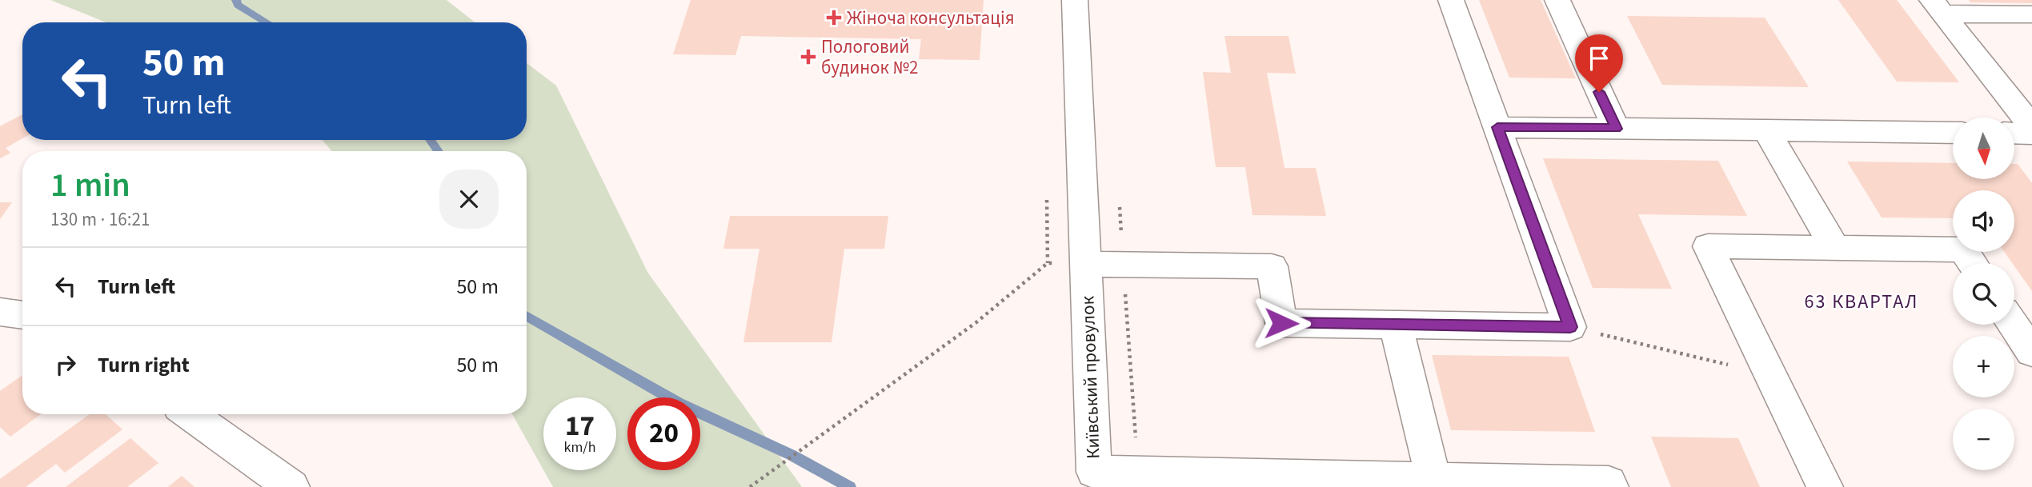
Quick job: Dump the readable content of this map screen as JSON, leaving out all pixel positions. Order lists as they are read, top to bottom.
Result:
{
  "streets": {
    "street": ["Київський провулок"]
  },
  "districts": ["63 КВАРТАЛ"],
  "places": {
    "health": ["Жіноча консультація", "Пологовий будинок №2"]
  },
  "north": "bottom",
  "page": {
    "turn": ["50 m", "Turn left"],
    "map_buttons": ["+", "−"],
    "heading": ["1 min", "130 m · 16:21"],
    "list": [
      {
        "name": "Turn left",
        "value": "50 m"
      },
      {
        "name": "Turn right",
        "value": "50 m"
      }
    ],
    "speed": "17 km/h",
    "limit": "20"
  }
}
